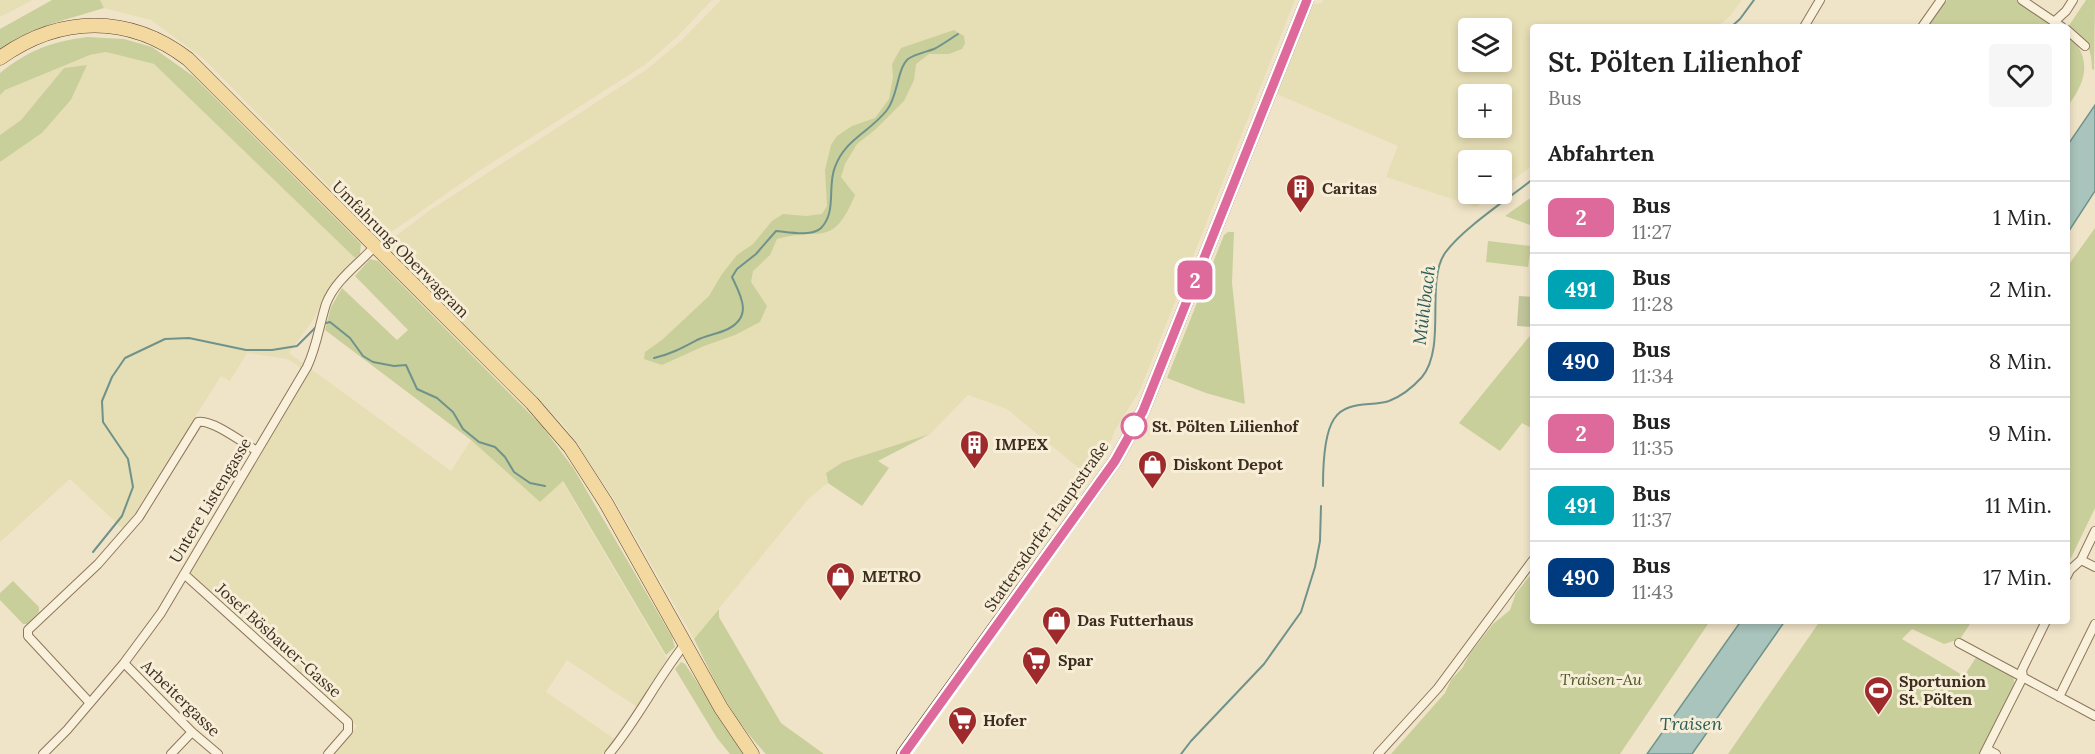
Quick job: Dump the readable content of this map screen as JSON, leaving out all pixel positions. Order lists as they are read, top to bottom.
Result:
{
  "streets": {
    "main road": ["Umfahrung Oberwagram", "Stattersdorfer Hauptstraße"],
    "street": ["Untere Listengasse", "Josef Bösbauer-Gasse", "Arbeitergasse"]
  },
  "crossings": [
    ["Umfahrung Oberwagram", "Untere Listengasse"],
    ["Untere Listengasse", "Josef Bösbauer-Gasse"],
    ["Untere Listengasse", "Arbeitergasse"]
  ],
  "water": ["Mühlbach", "Traisen"],
  "parks": ["Traisen-Au"],
  "places": {
    "building": ["Caritas", "IMPEX"],
    "other": ["St. Pölten Lilienhof"],
    "shop": ["Diskont Depot", "METRO", "Das Futterhaus"],
    "supermarket": ["Spar", "Hofer"],
    "sports": ["Sportunion St. Pölten"]
  },
  "lines": ["bus line 2"],
  "page": {
    "on_map": "2",
    "map_buttons": ["+", "−"],
    "heading": [
      ["St. Pölten Lilienhof", "Bus"],
      "Abfahrten"
    ],
    "list": [
      {
        "mark": "2",
        "name": "Bus",
        "note": "11:27",
        "value": "1 Min."
      },
      {
        "mark": "491",
        "name": "Bus",
        "note": "11:28",
        "value": "2 Min."
      },
      {
        "mark": "490",
        "name": "Bus",
        "note": "11:34",
        "value": "8 Min."
      },
      {
        "mark": "2",
        "name": "Bus",
        "note": "11:35",
        "value": "9 Min."
      },
      {
        "mark": "491",
        "name": "Bus",
        "note": "11:37",
        "value": "11 Min."
      },
      {
        "mark": "490",
        "name": "Bus",
        "note": "11:43",
        "value": "17 Min."
      }
    ]
  }
}
